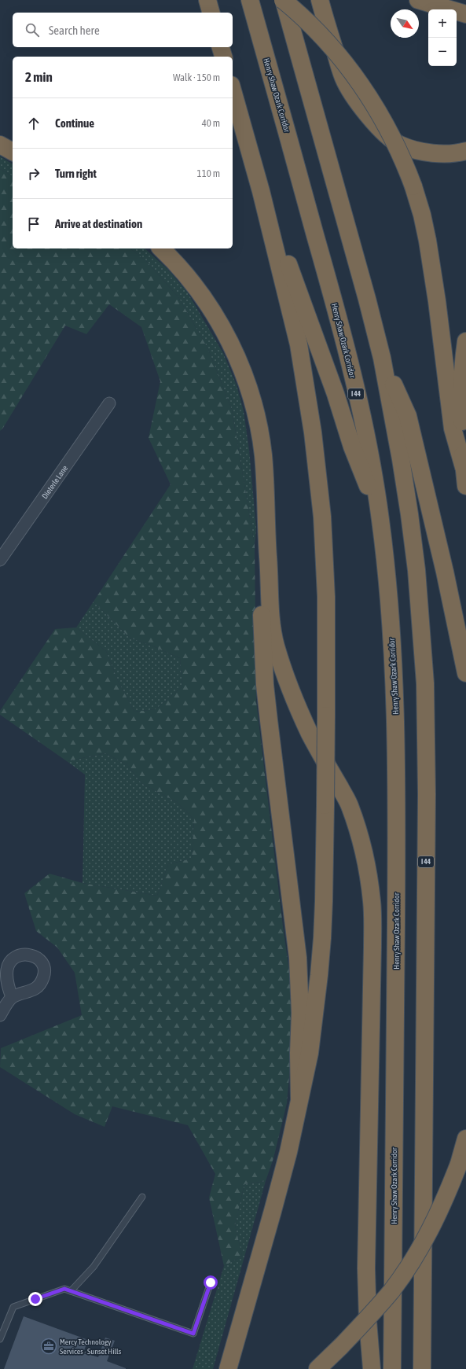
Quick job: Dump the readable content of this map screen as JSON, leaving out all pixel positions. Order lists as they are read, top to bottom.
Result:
{
  "streets": {
    "highway": ["Henry Shaw Ozark Corridor", "I 44"],
    "street": ["Dieterle Lane"]
  },
  "places": {
    "office": ["Mercy Technology Services - Sunset Hills"]
  },
  "north": "bottom right",
  "page": {
    "map_buttons": ["+", "−"],
    "search": "Search here",
    "heading": ["2 min", "Walk · 150 m"],
    "list": [
      ["Continue", "40 m"],
      ["Turn right", "110 m"],
      "Arrive at destination"
    ]
  }
}
